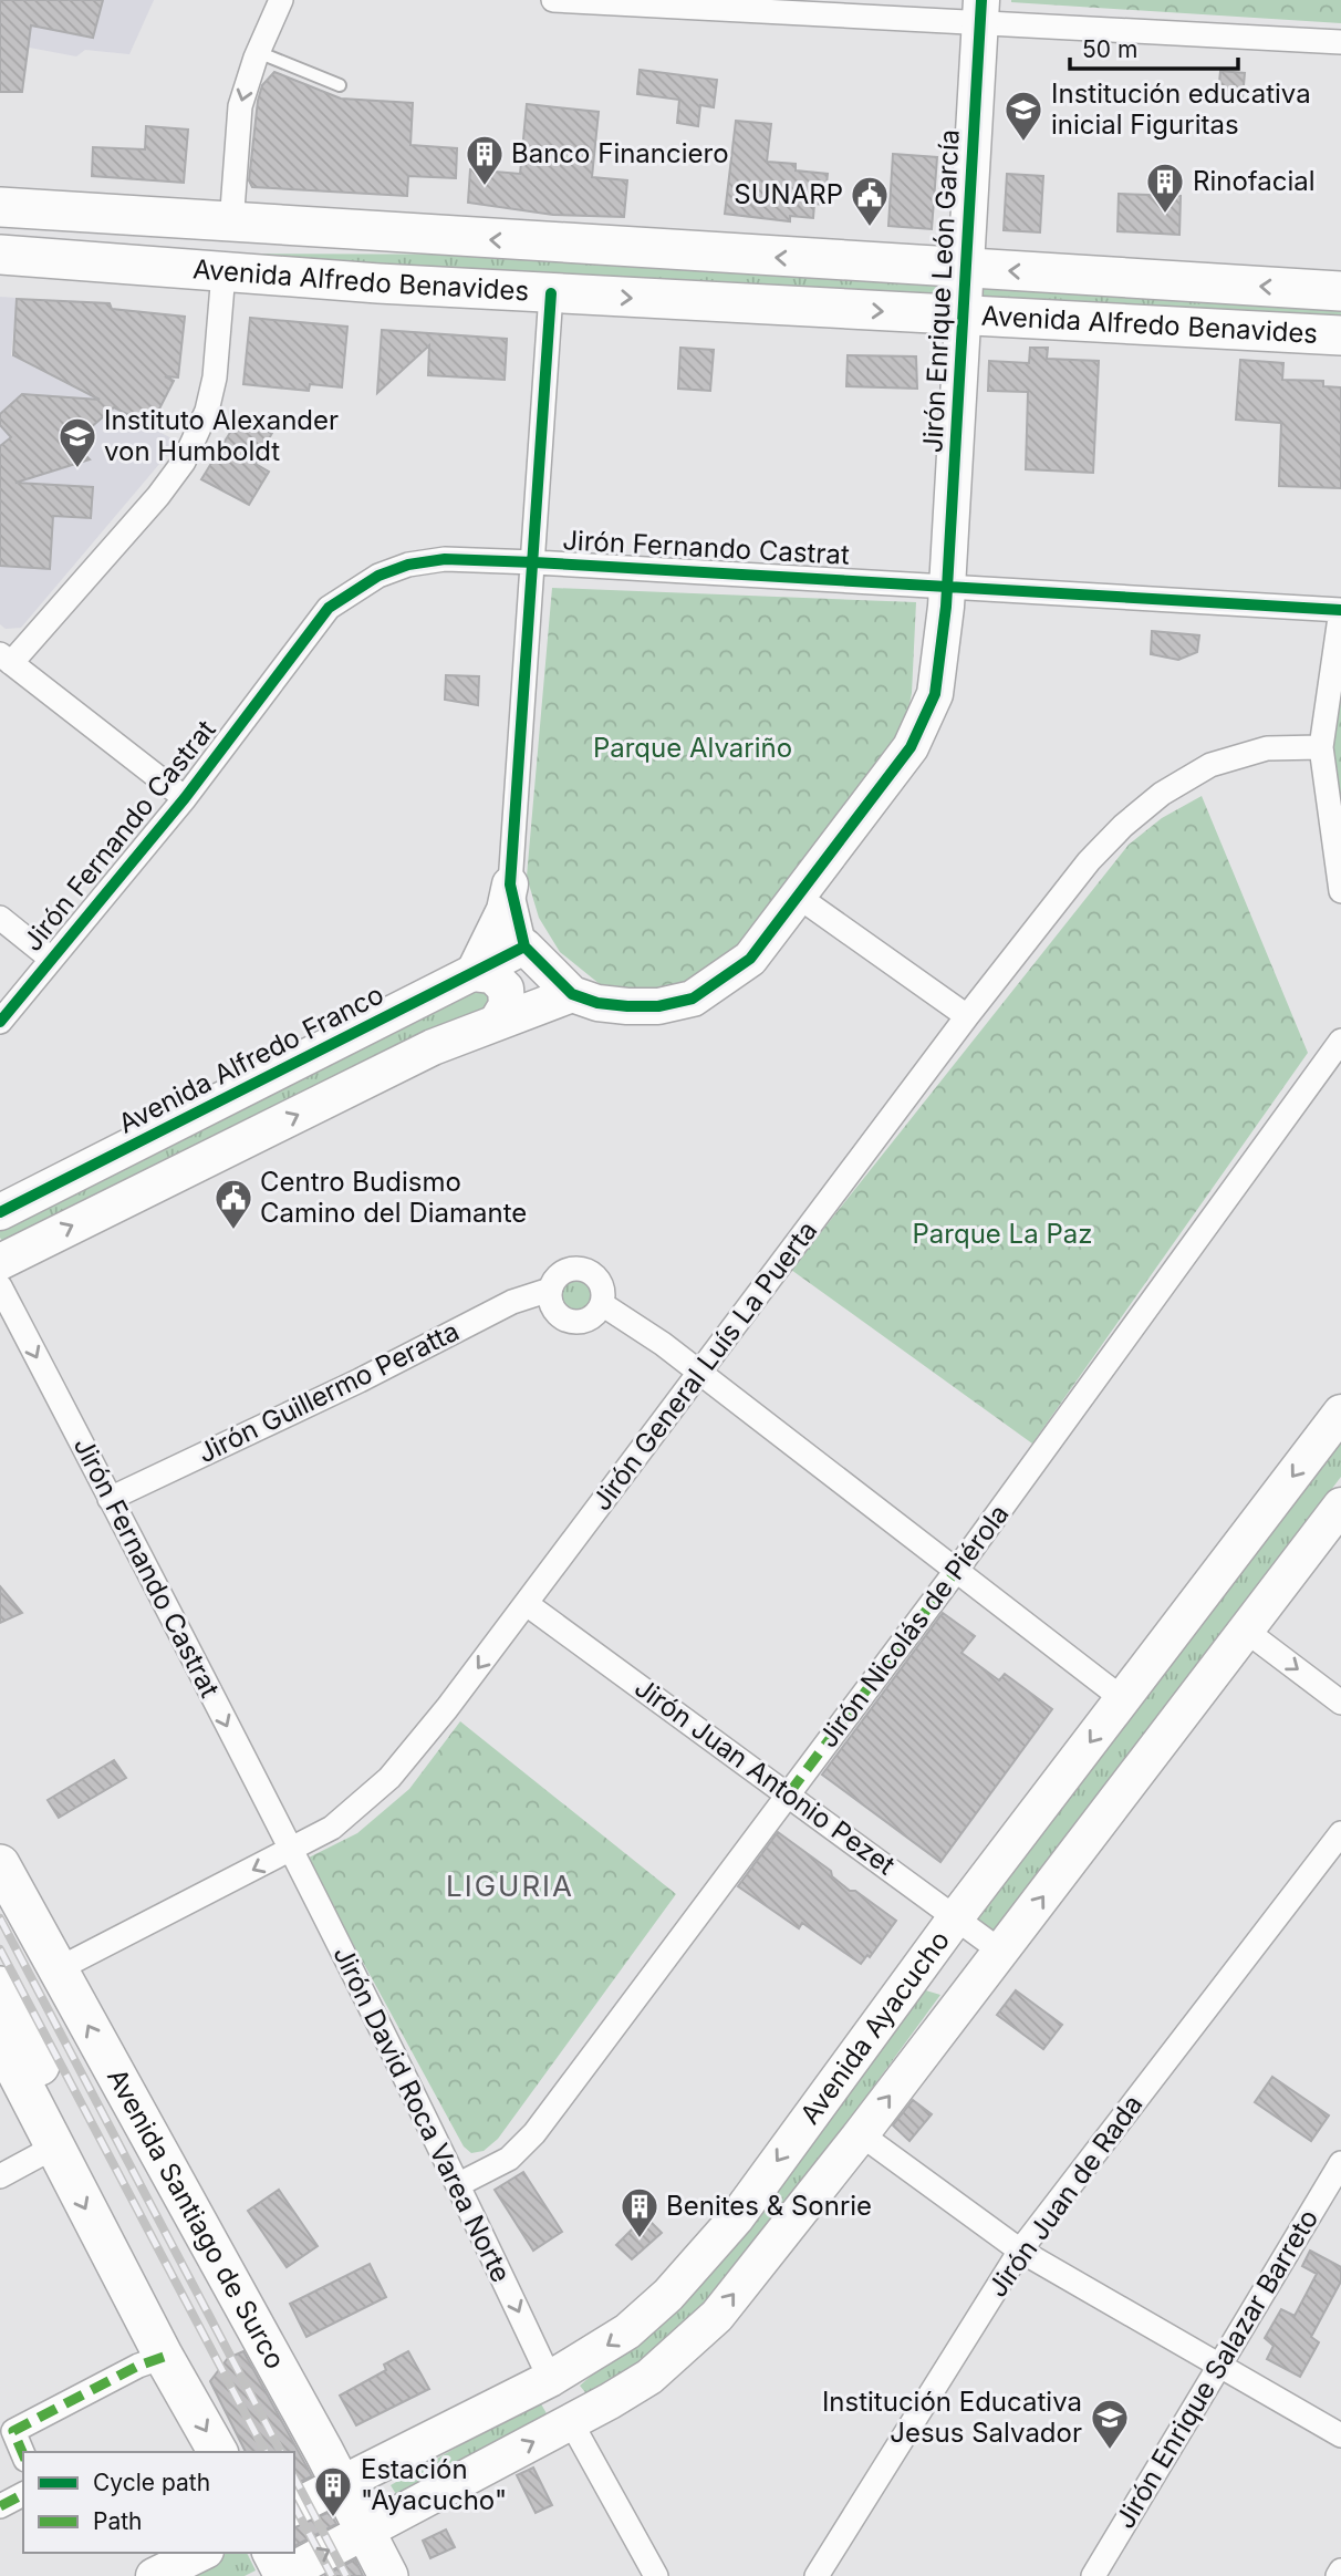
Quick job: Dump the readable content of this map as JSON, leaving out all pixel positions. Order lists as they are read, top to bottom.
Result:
{
  "streets": {
    "main road": [
      "Avenida Alfredo Benavides",
      "Jirón Enrique León García",
      "Avenida Alfredo Franco",
      "Avenida Ayacucho",
      "Avenida Santiago de Surco"
    ],
    "street": [
      "Jirón Fernando Castrat",
      "Jirón General Luís La Puerta",
      "Jirón Guillermo Peratta",
      "Jirón Nicolás de Piérola",
      "Jirón Juan Antonio Pezet",
      "Jirón David Roca Varea Norte",
      "Jirón Juan de Rada",
      "Jirón Enrique Salazar Barreto"
    ]
  },
  "crossings": [
    ["Avenida Alfredo Benavides", "Jirón Enrique León García"],
    ["Jirón Enrique León García", "Jirón Fernando Castrat"],
    ["Jirón Fernando Castrat", "Jirón General Luís La Puerta"],
    ["Jirón Fernando Castrat", "Jirón Guillermo Peratta"],
    ["Jirón Fernando Castrat", "Jirón David Roca Varea Norte"],
    ["Jirón General Luís La Puerta", "Jirón Juan Antonio Pezet"],
    ["Jirón General Luís La Puerta", "Jirón David Roca Varea Norte"],
    ["Jirón General Luís La Puerta", "Avenida Santiago de Surco"],
    ["Jirón Nicolás de Piérola", "Jirón Juan Antonio Pezet"],
    ["Jirón Nicolás de Piérola", "Jirón David Roca Varea Norte"],
    ["Jirón Juan Antonio Pezet", "Avenida Ayacucho"],
    ["Avenida Ayacucho", "Jirón David Roca Varea Norte"],
    ["Avenida Ayacucho", "Avenida Santiago de Surco"]
  ],
  "one_way": ["Jirón David Roca Varea Norte"],
  "districts": ["LIGURIA"],
  "parks": ["Parque Alvariño", "Parque La Paz"],
  "places": {
    "school or university": ["Institución educativa inicial Figuritas", "Instituto Alexander von Humboldt", "Institución Educativa Jesus Salvador"],
    "building": [
      "Banco Financiero",
      "Rinofacial",
      "Benites & Sonrie",
      "Estación \"Ayacucho\""
    ],
    "public building": ["SUNARP", "Centro Budismo Camino del Diamante"]
  },
  "legend": ["Cycle path", "Path"],
  "scale_bar": "50 m"
}
